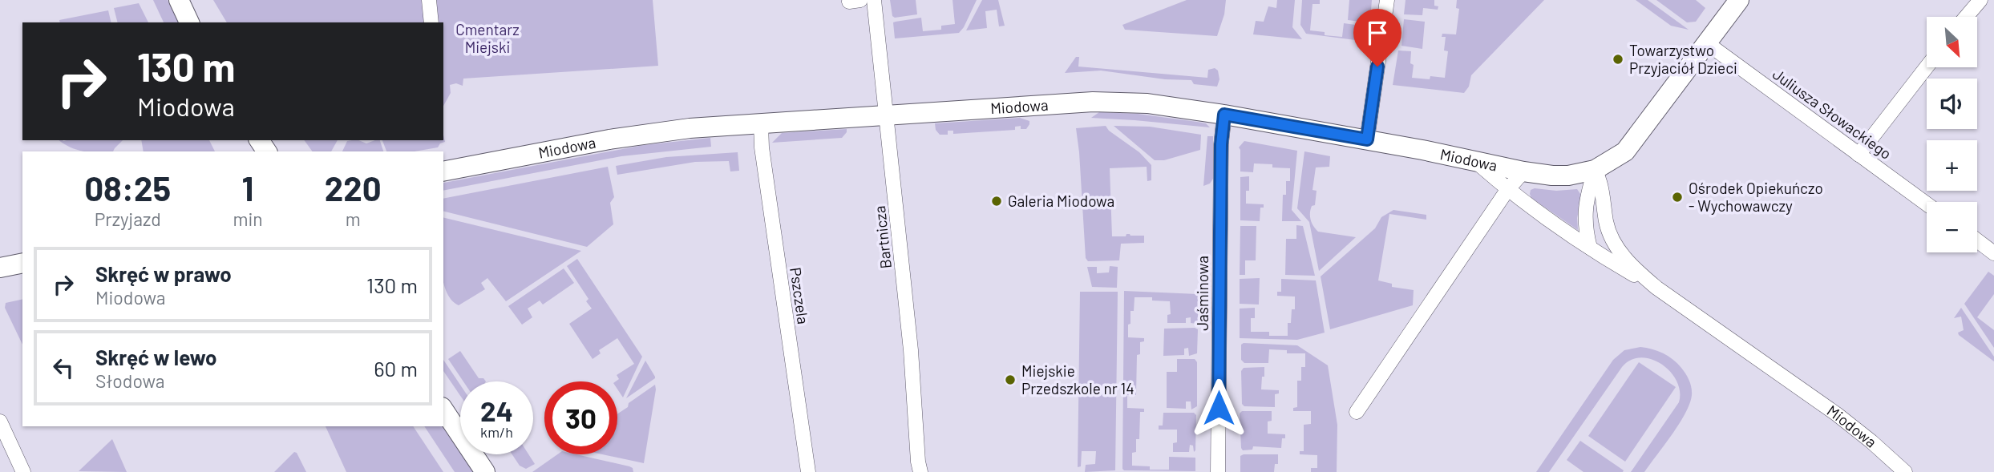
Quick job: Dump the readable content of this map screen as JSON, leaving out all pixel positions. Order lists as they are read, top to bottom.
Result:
{
  "streets": {
    "street": [
      "Miodowa",
      "Juliusza Słowackiego",
      "Bartnicza",
      "Jaśminowa",
      "Pszczela"
    ]
  },
  "crossings": [
    ["Miodowa", "Juliusza Słowackiego"],
    ["Miodowa", "Bartnicza"],
    ["Miodowa", "Jaśminowa"],
    ["Miodowa", "Pszczela"]
  ],
  "parks": ["Cmentarz Miejski"],
  "places": [
    "Towarzystwo Przyjaciół Dzieci",
    "Ośrodek Opiekuńczo - Wychowawczy",
    "Galeria Miodowa",
    "Miejskie Przedszkole nr 14"
  ],
  "north": "bottom right",
  "page": {
    "map_buttons": ["+", "−"],
    "turn": ["130 m", "Miodowa"],
    "eta": [
      "08:25",
      "Przyjazd",
      "1",
      "min",
      "220",
      "m"
    ],
    "list": [
      {
        "name": "Skręć w prawo",
        "note": "Miodowa",
        "value": "130 m"
      },
      {
        "name": "Skręć w lewo",
        "note": "Słodowa",
        "value": "60 m"
      }
    ],
    "speed": "24 km/h",
    "limit": "30"
  }
}
